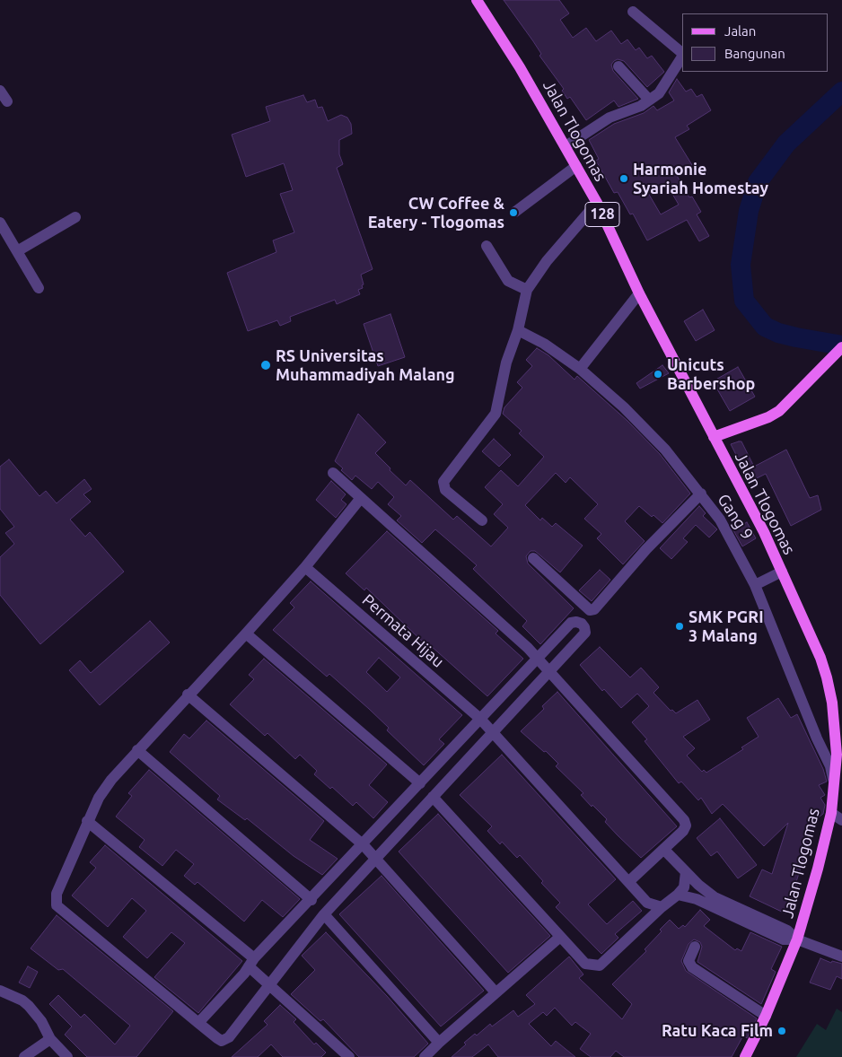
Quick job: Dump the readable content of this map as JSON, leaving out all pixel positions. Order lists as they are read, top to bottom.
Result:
{
  "streets": {
    "main road": ["Jalan Tlogomas", "128"],
    "street": ["Gang 9", "Permata Hijau"]
  },
  "crossings": [
    ["Jalan Tlogomas", "Gang 9"]
  ],
  "places": [
    "Harmonie Syariah Homestay",
    "CW Coffee & Eatery - Tlogomas",
    "RS Universitas Muhammadiyah Malang",
    "Unicuts Barbershop",
    "SMK PGRI 3 Malang",
    "Ratu Kaca Film"
  ],
  "legend": ["Jalan", "Bangunan"]
}
